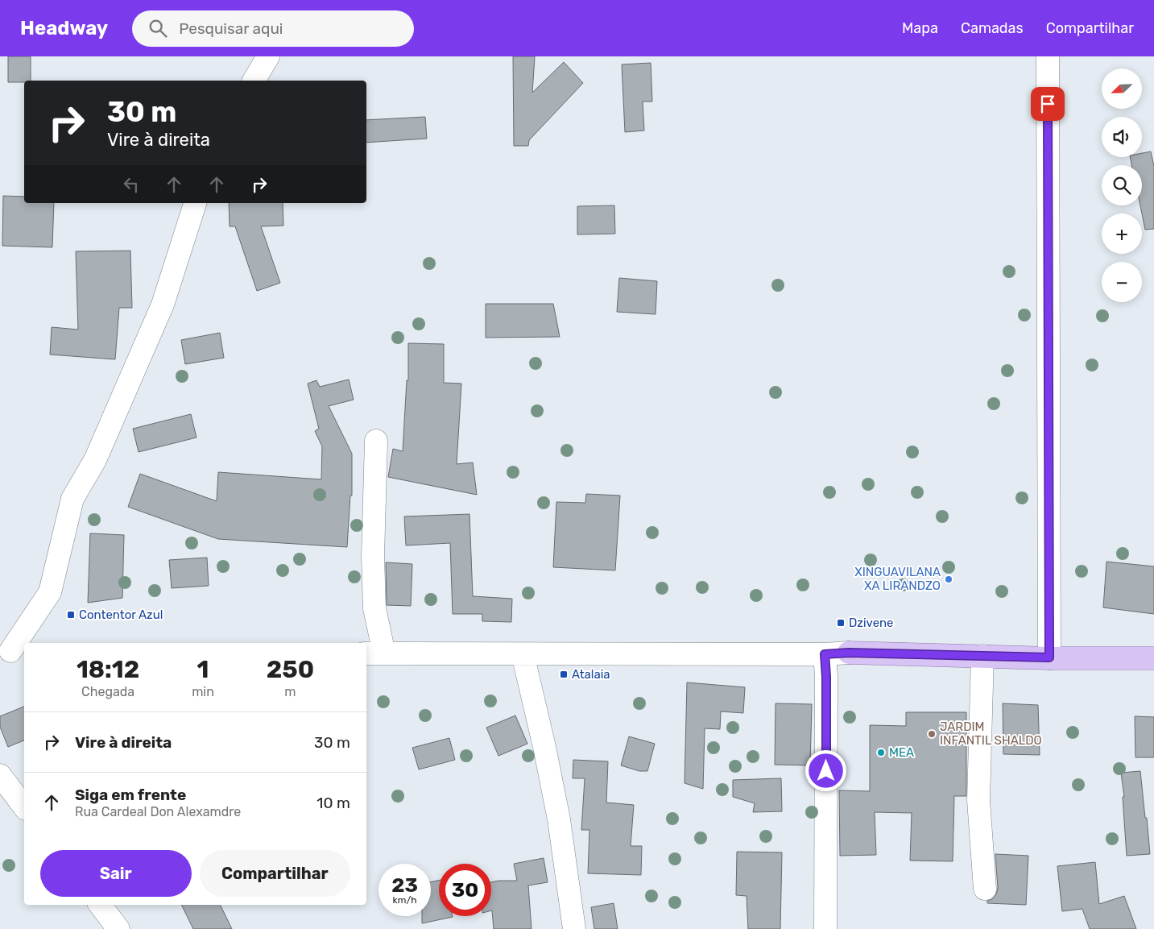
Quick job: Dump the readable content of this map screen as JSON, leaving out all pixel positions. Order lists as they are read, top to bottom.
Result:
{
  "places": {
    "other": ["XINGUAVILANA XA LIRANDZO", "JARDIM INFANTIL SHALDO", "MEA"],
    "transit": ["Contentor Azul", "Dzivene", "Atalaia"]
  },
  "north": "bottom left",
  "page": {
    "header": "Headway",
    "search": "Pesquisar aqui",
    "nav": ["Mapa", "Camadas", "Compartilhar"],
    "map_buttons": ["+", "−"],
    "turn": ["30 m", "Vire à direita"],
    "eta": [
      "18:12",
      "Chegada",
      "1",
      "min",
      "250",
      "m"
    ],
    "list": [
      {
        "name": "Vire à direita",
        "value": "30 m"
      },
      {
        "name": "Siga em frente",
        "note": "Rua Cardeal Don Alexamdre",
        "value": "10 m"
      }
    ],
    "buttons": ["Sair", "Compartilhar"],
    "speed": "23 km/h",
    "limit": "30"
  }
}
